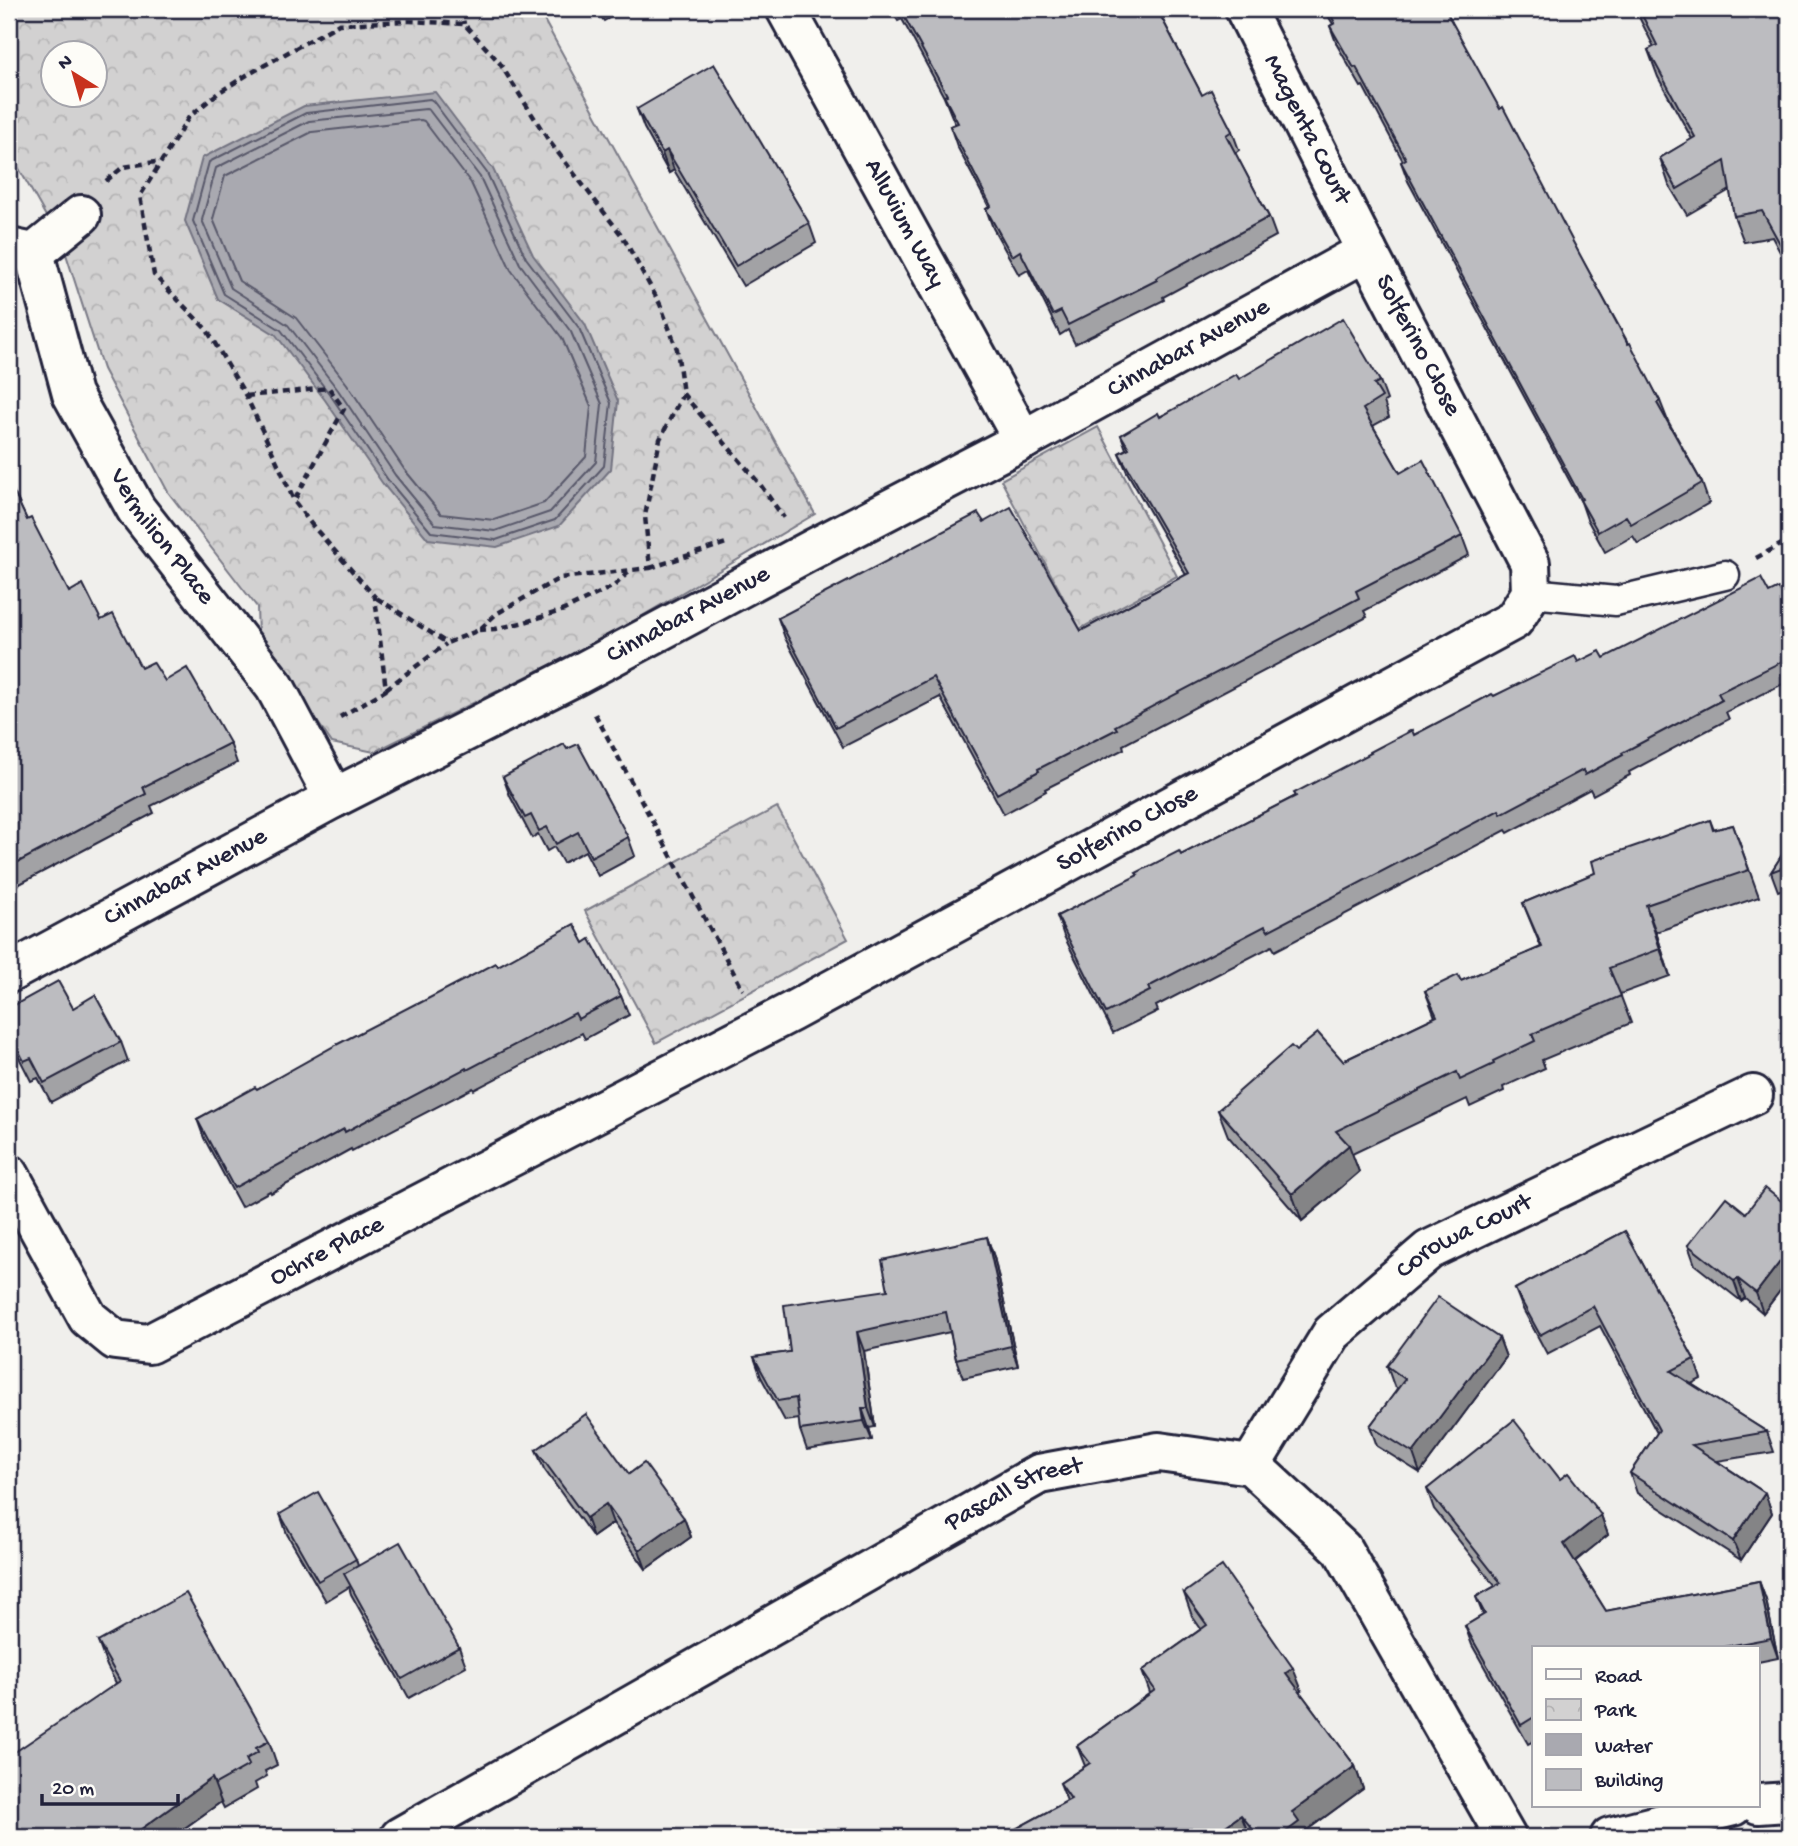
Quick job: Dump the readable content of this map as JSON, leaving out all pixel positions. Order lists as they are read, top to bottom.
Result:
{
  "streets": {
    "street": [
      "Magenta Court",
      "Alluvium Way",
      "Solferino Close",
      "Cinnabar Avenue",
      "Vermilion Place",
      "Corowa Court",
      "Ochre Place",
      "Pascall Street"
    ]
  },
  "crossings": [
    ["Magenta Court", "Solferino Close"],
    ["Magenta Court", "Cinnabar Avenue"],
    ["Alluvium Way", "Cinnabar Avenue"],
    ["Solferino Close", "Cinnabar Avenue"],
    ["Solferino Close", "Ochre Place"],
    ["Cinnabar Avenue", "Vermilion Place"],
    ["Corowa Court", "Pascall Street"]
  ],
  "legend": [
    "Road",
    "Park",
    "Water",
    "Building"
  ],
  "scale_bar": "20 m",
  "north": "top left"
}
